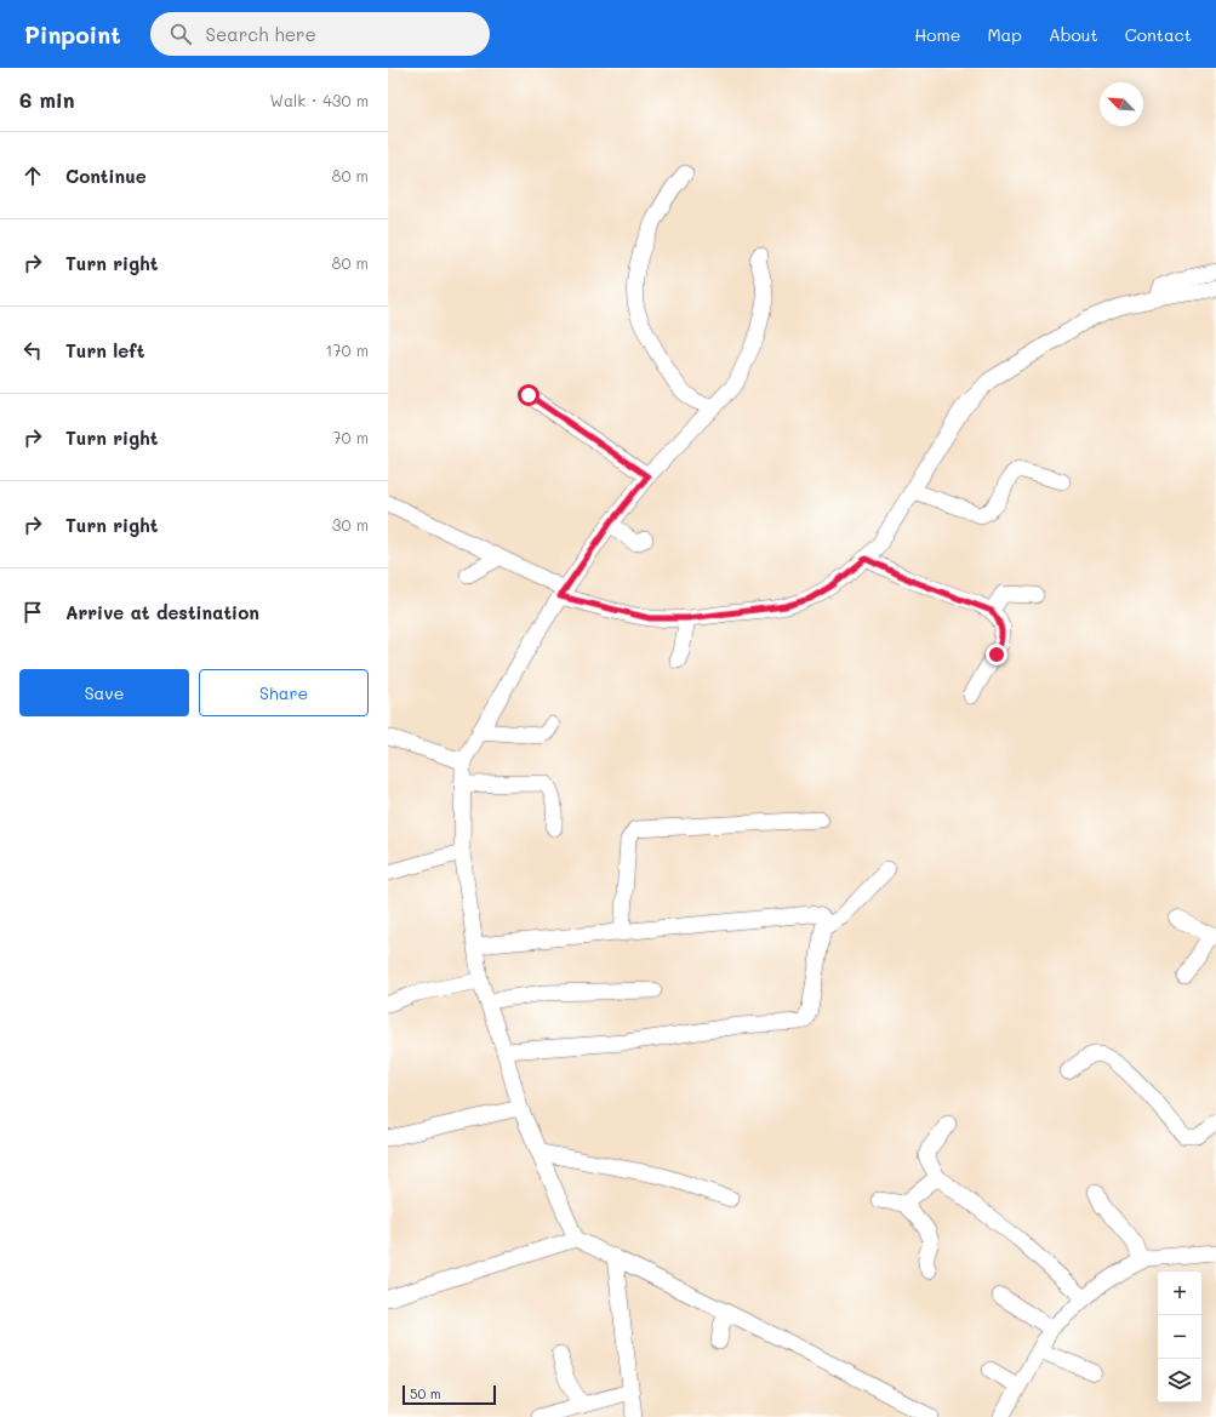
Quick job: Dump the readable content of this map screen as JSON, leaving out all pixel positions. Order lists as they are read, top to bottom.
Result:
{
  "scale_bar": "50 m",
  "north": "top left",
  "page": {
    "header": "Pinpoint",
    "search": "Search here",
    "nav": [
      "Home",
      "Map",
      "About",
      "Contact"
    ],
    "heading": ["6 min", "Walk · 430 m"],
    "list": [
      ["Continue", "80 m"],
      ["Turn right", "80 m"],
      ["Turn left", "170 m"],
      ["Turn right", "70 m"],
      ["Turn right", "30 m"],
      "Arrive at destination"
    ],
    "buttons": ["Save", "Share"],
    "map_buttons": ["+", "−"],
    "scale": "50 m"
  }
}
